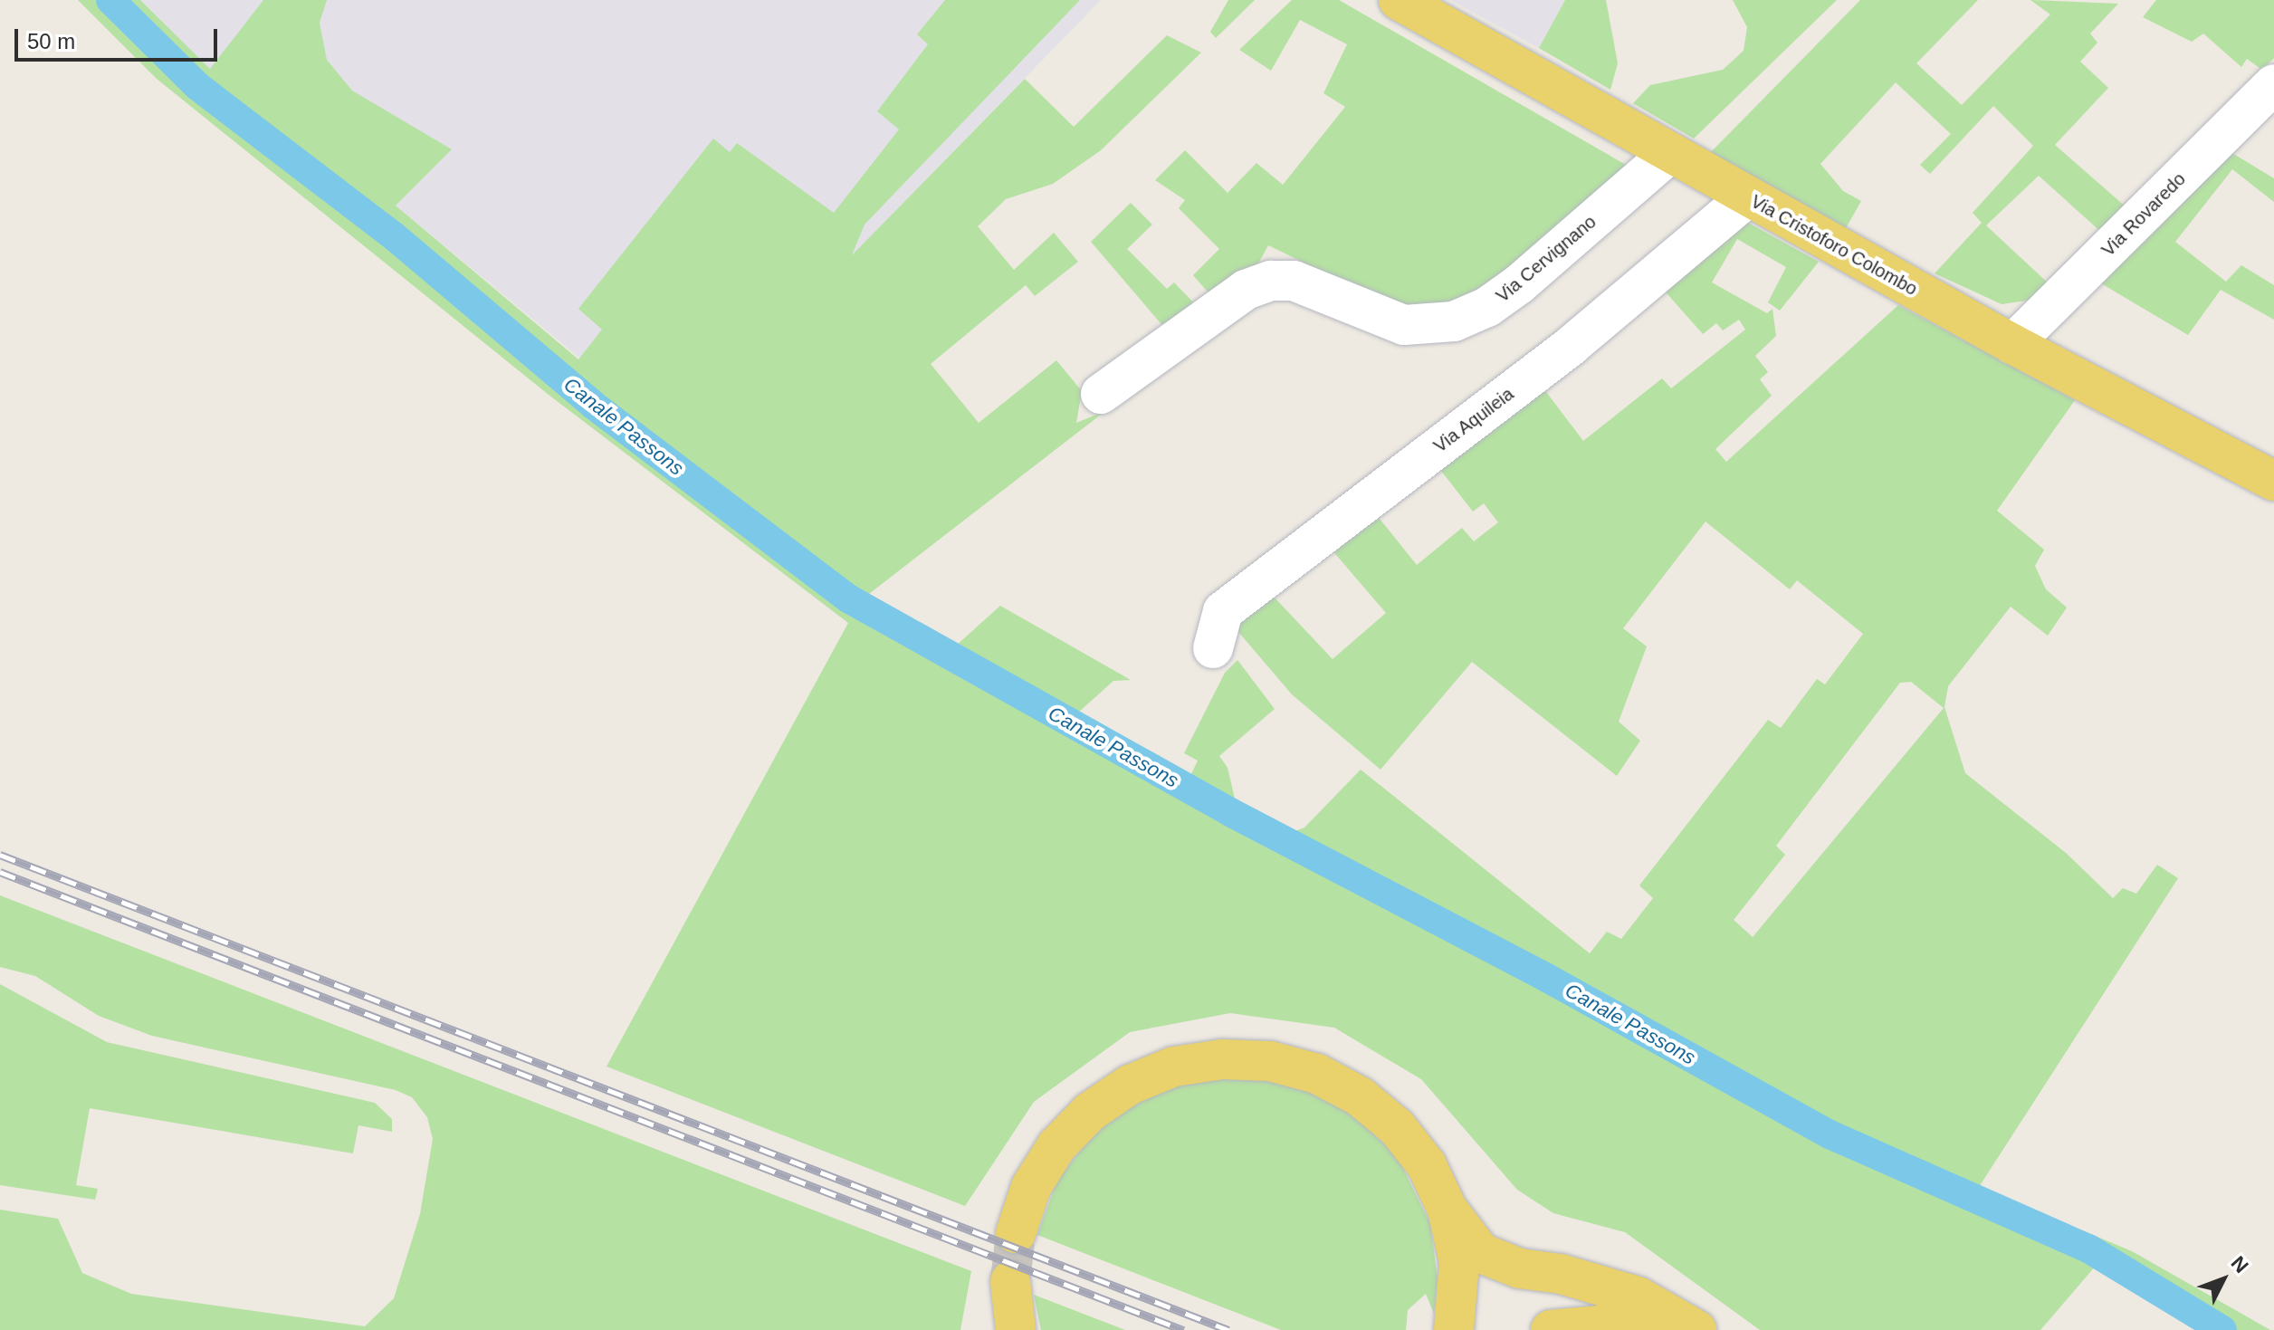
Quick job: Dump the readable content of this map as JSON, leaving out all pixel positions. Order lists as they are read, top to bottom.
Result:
{
  "streets": {
    "main road": ["Via Cristoforo Colombo"],
    "street": ["Via Rovaredo", "Via Cervignano", "Via Aquileia"]
  },
  "crossings": [
    ["Via Rovaredo", "Via Cristoforo Colombo"],
    ["Via Cristoforo Colombo", "Via Cervignano"],
    ["Via Cristoforo Colombo", "Via Aquileia"]
  ],
  "water": ["Canale Passons"],
  "scale_bar": "50 m",
  "north": "top right"
}
